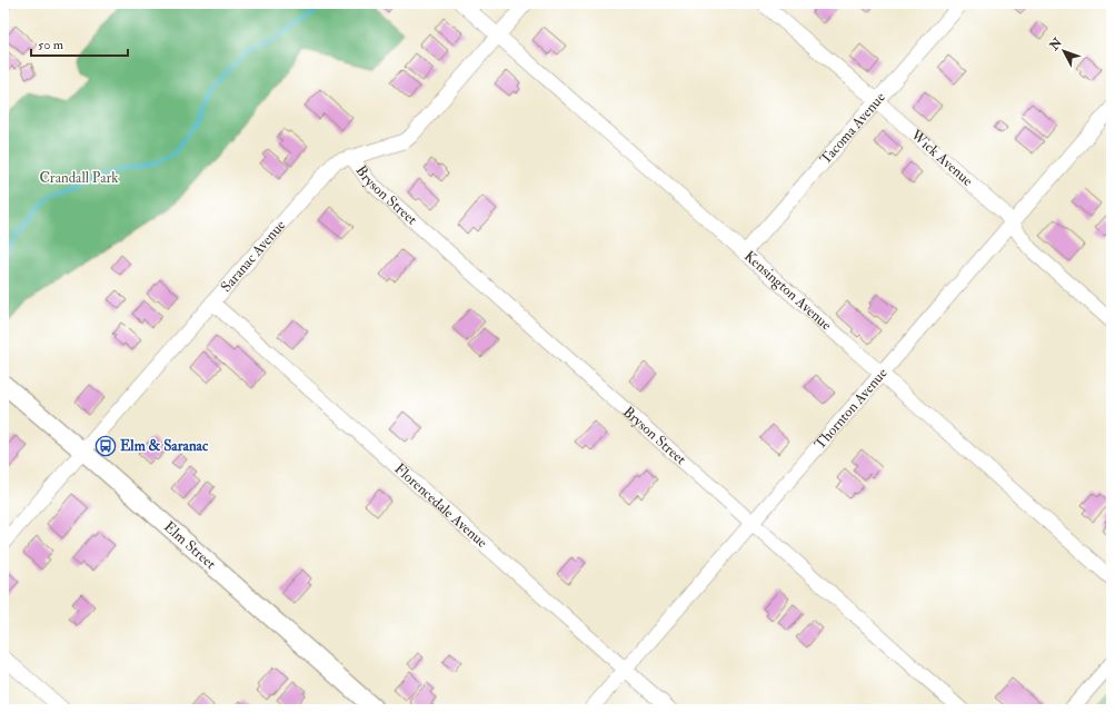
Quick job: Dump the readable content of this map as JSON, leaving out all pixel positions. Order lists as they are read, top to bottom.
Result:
{
  "streets": {
    "street": [
      "Tacoma Avenue",
      "Wick Avenue",
      "Bryson Street",
      "Saranac Avenue",
      "Kensington Avenue",
      "Thornton Avenue",
      "Florencedale Avenue",
      "Elm Street"
    ]
  },
  "crossings": [
    ["Tacoma Avenue", "Wick Avenue"],
    ["Tacoma Avenue", "Kensington Avenue"],
    ["Wick Avenue", "Thornton Avenue"],
    ["Bryson Street", "Saranac Avenue"],
    ["Bryson Street", "Thornton Avenue"],
    ["Saranac Avenue", "Kensington Avenue"],
    ["Saranac Avenue", "Florencedale Avenue"],
    ["Saranac Avenue", "Elm Street"],
    ["Kensington Avenue", "Thornton Avenue"],
    ["Thornton Avenue", "Florencedale Avenue"]
  ],
  "parks": ["Crandall Park"],
  "places": {
    "bus stop": ["Elm & Saranac"]
  },
  "scale_bar": "50 m",
  "north": "top left"
}
